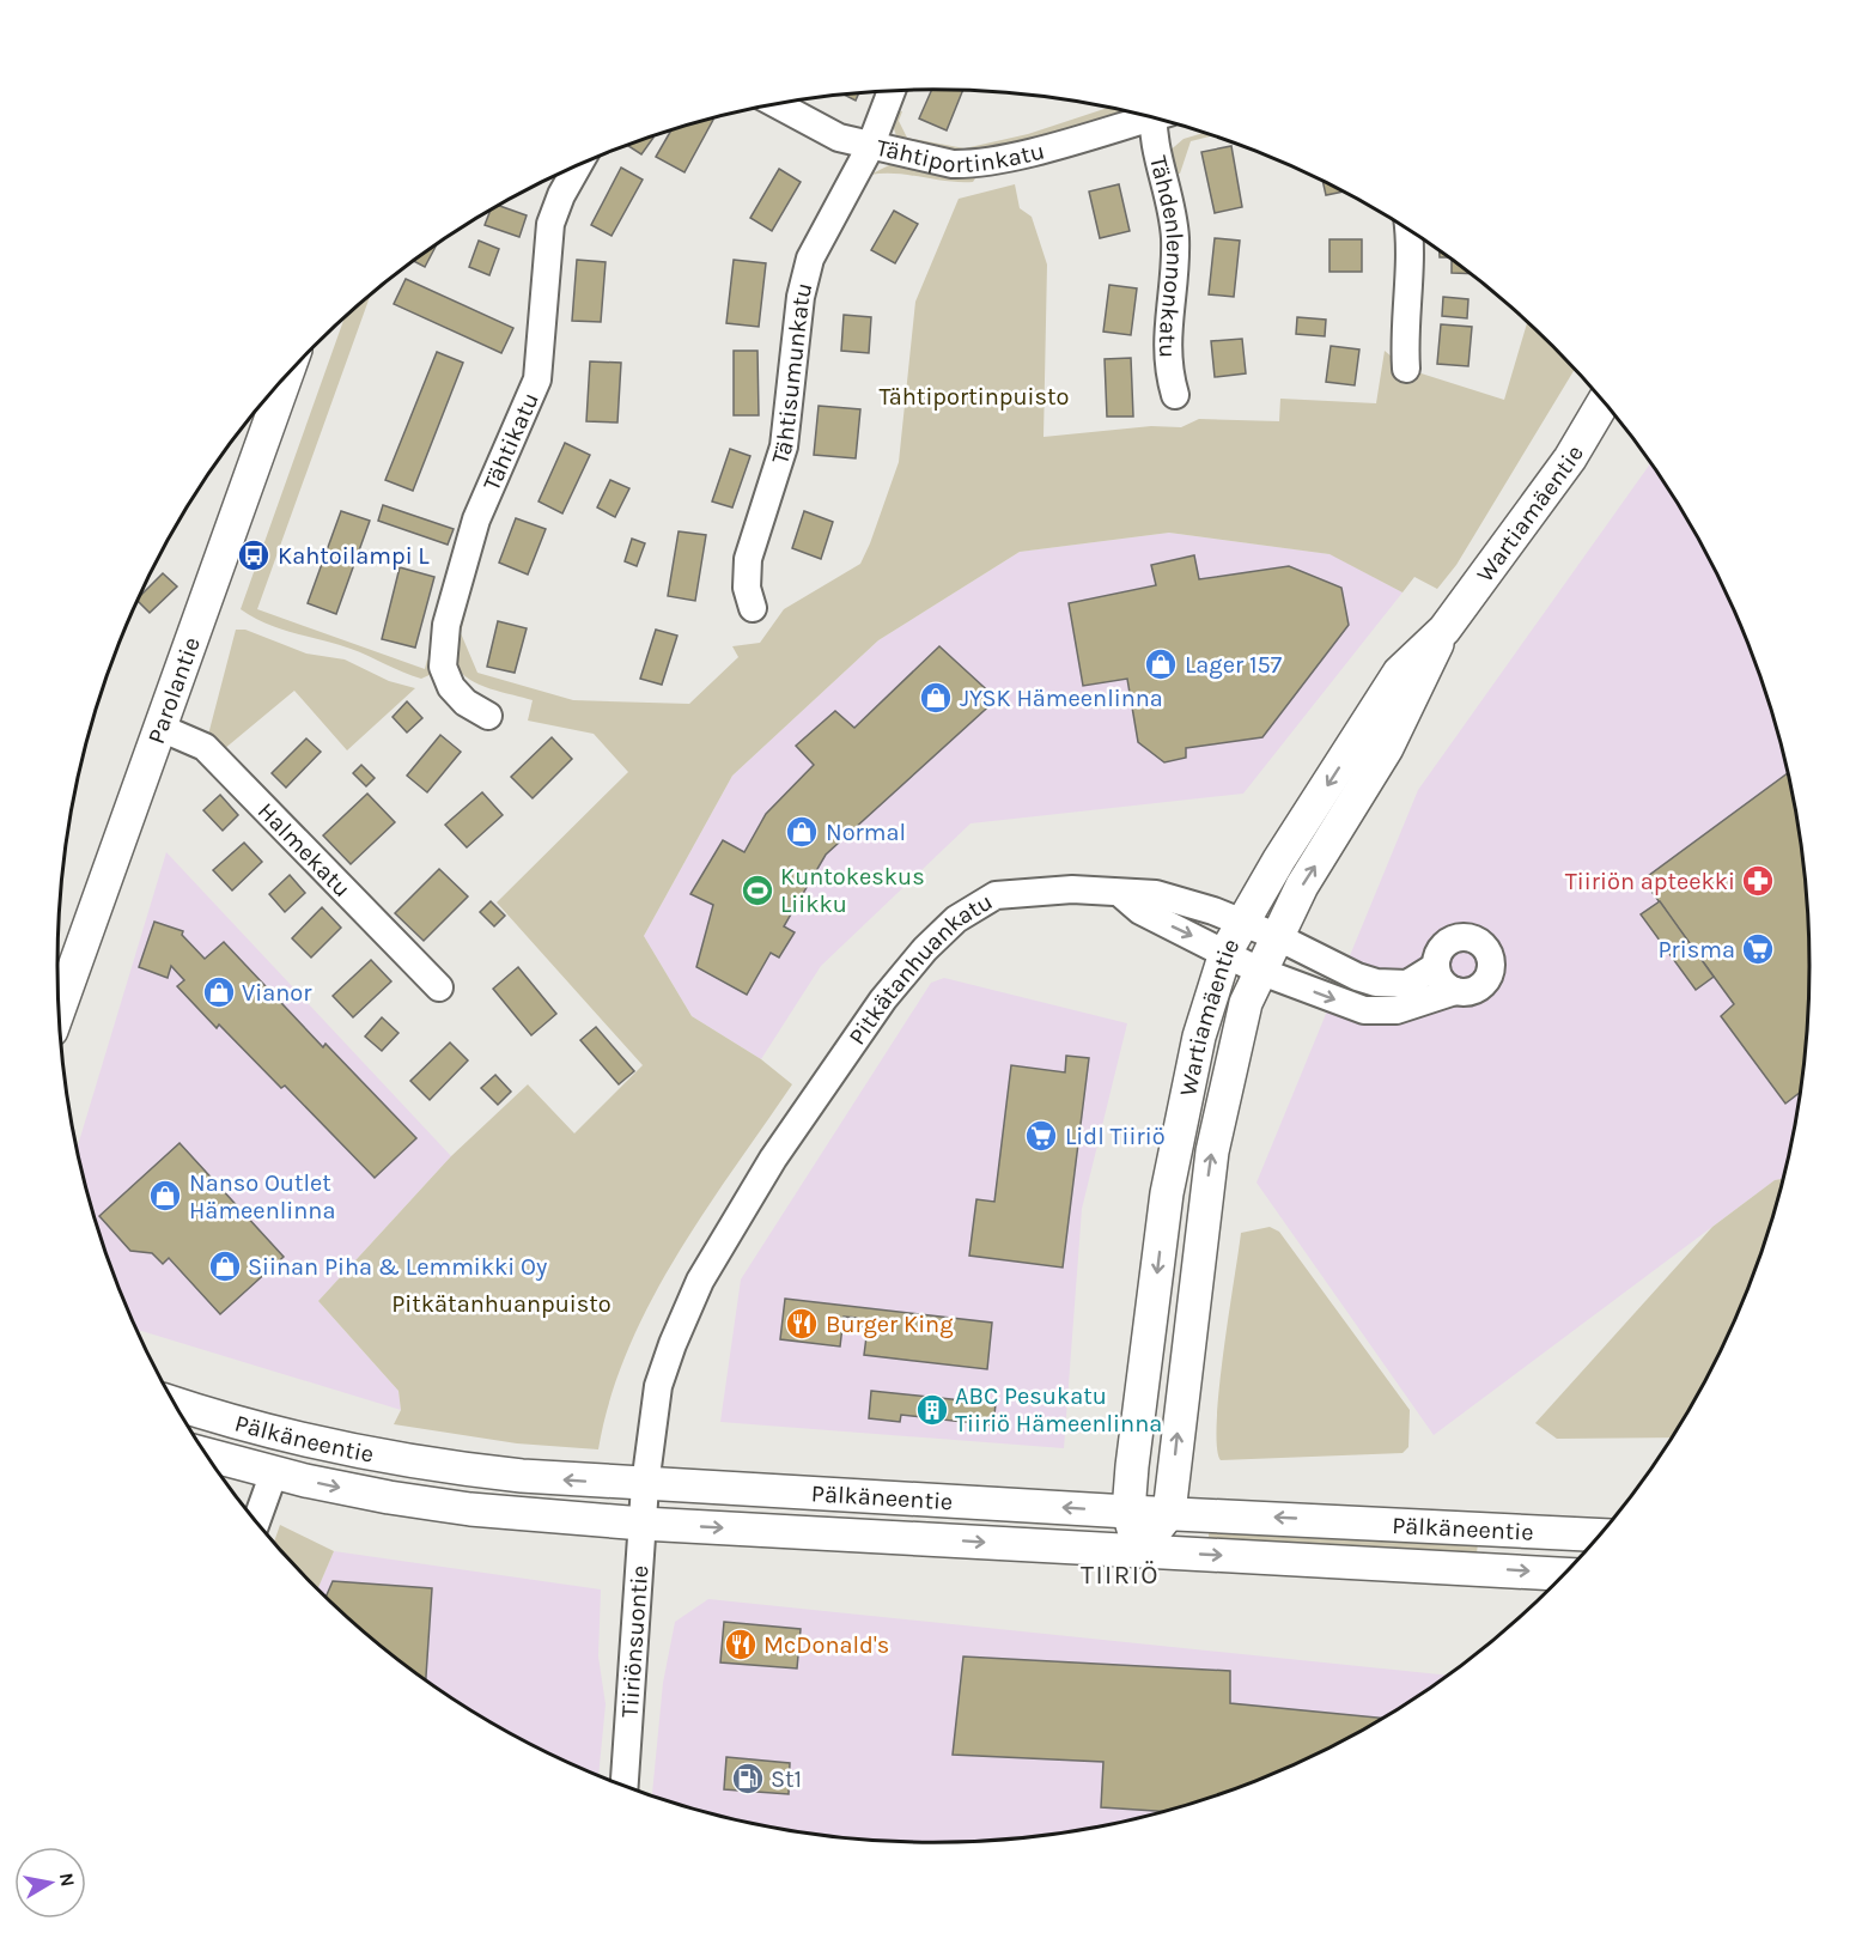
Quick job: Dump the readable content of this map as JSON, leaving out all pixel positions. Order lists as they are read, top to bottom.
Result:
{
  "streets": {
    "main road": ["Wartiamäentie", "Parolantie", "Pälkäneentie"],
    "street": [
      "Tähtiportinkatu",
      "Tähdenlennonkatu",
      "Tähtisumunkatu",
      "Tähtikatu",
      "Halmekatu",
      "Pitkätanhuankatu",
      "Tiiriönsuontie"
    ]
  },
  "crossings": [
    ["Tähtiportinkatu", "Tähtisumunkatu"],
    ["Wartiamäentie", "Pitkätanhuankatu"],
    ["Wartiamäentie", "Pälkäneentie"],
    ["Parolantie", "Halmekatu"],
    ["Pitkätanhuankatu", "Pälkäneentie"],
    ["Pitkätanhuankatu", "Tiiriönsuontie"],
    ["Pälkäneentie", "Tiiriönsuontie"]
  ],
  "districts": ["TIIRIÖ"],
  "parks": ["Tähtiportinpuisto", "Pitkätanhuanpuisto"],
  "places": {
    "bus stop": ["Kahtoilampi L"],
    "shop": [
      "Lager 157",
      "JYSK Hämeenlinna",
      "Normal",
      "Vianor",
      "Nanso Outlet Hämeenlinna",
      "Siinan Piha & Lemmikki Oy"
    ],
    "pharmacy": ["Tiiriön apteekki"],
    "sports": ["Kuntokeskus Liikku"],
    "supermarket": ["Prisma", "Lidl Tiiriö"],
    "restaurant": ["Burger King", "McDonald's"],
    "building": ["ABC Pesukatu Tiiriö Hämeenlinna"],
    "fuel station": ["St1"]
  },
  "north": "right"
}
